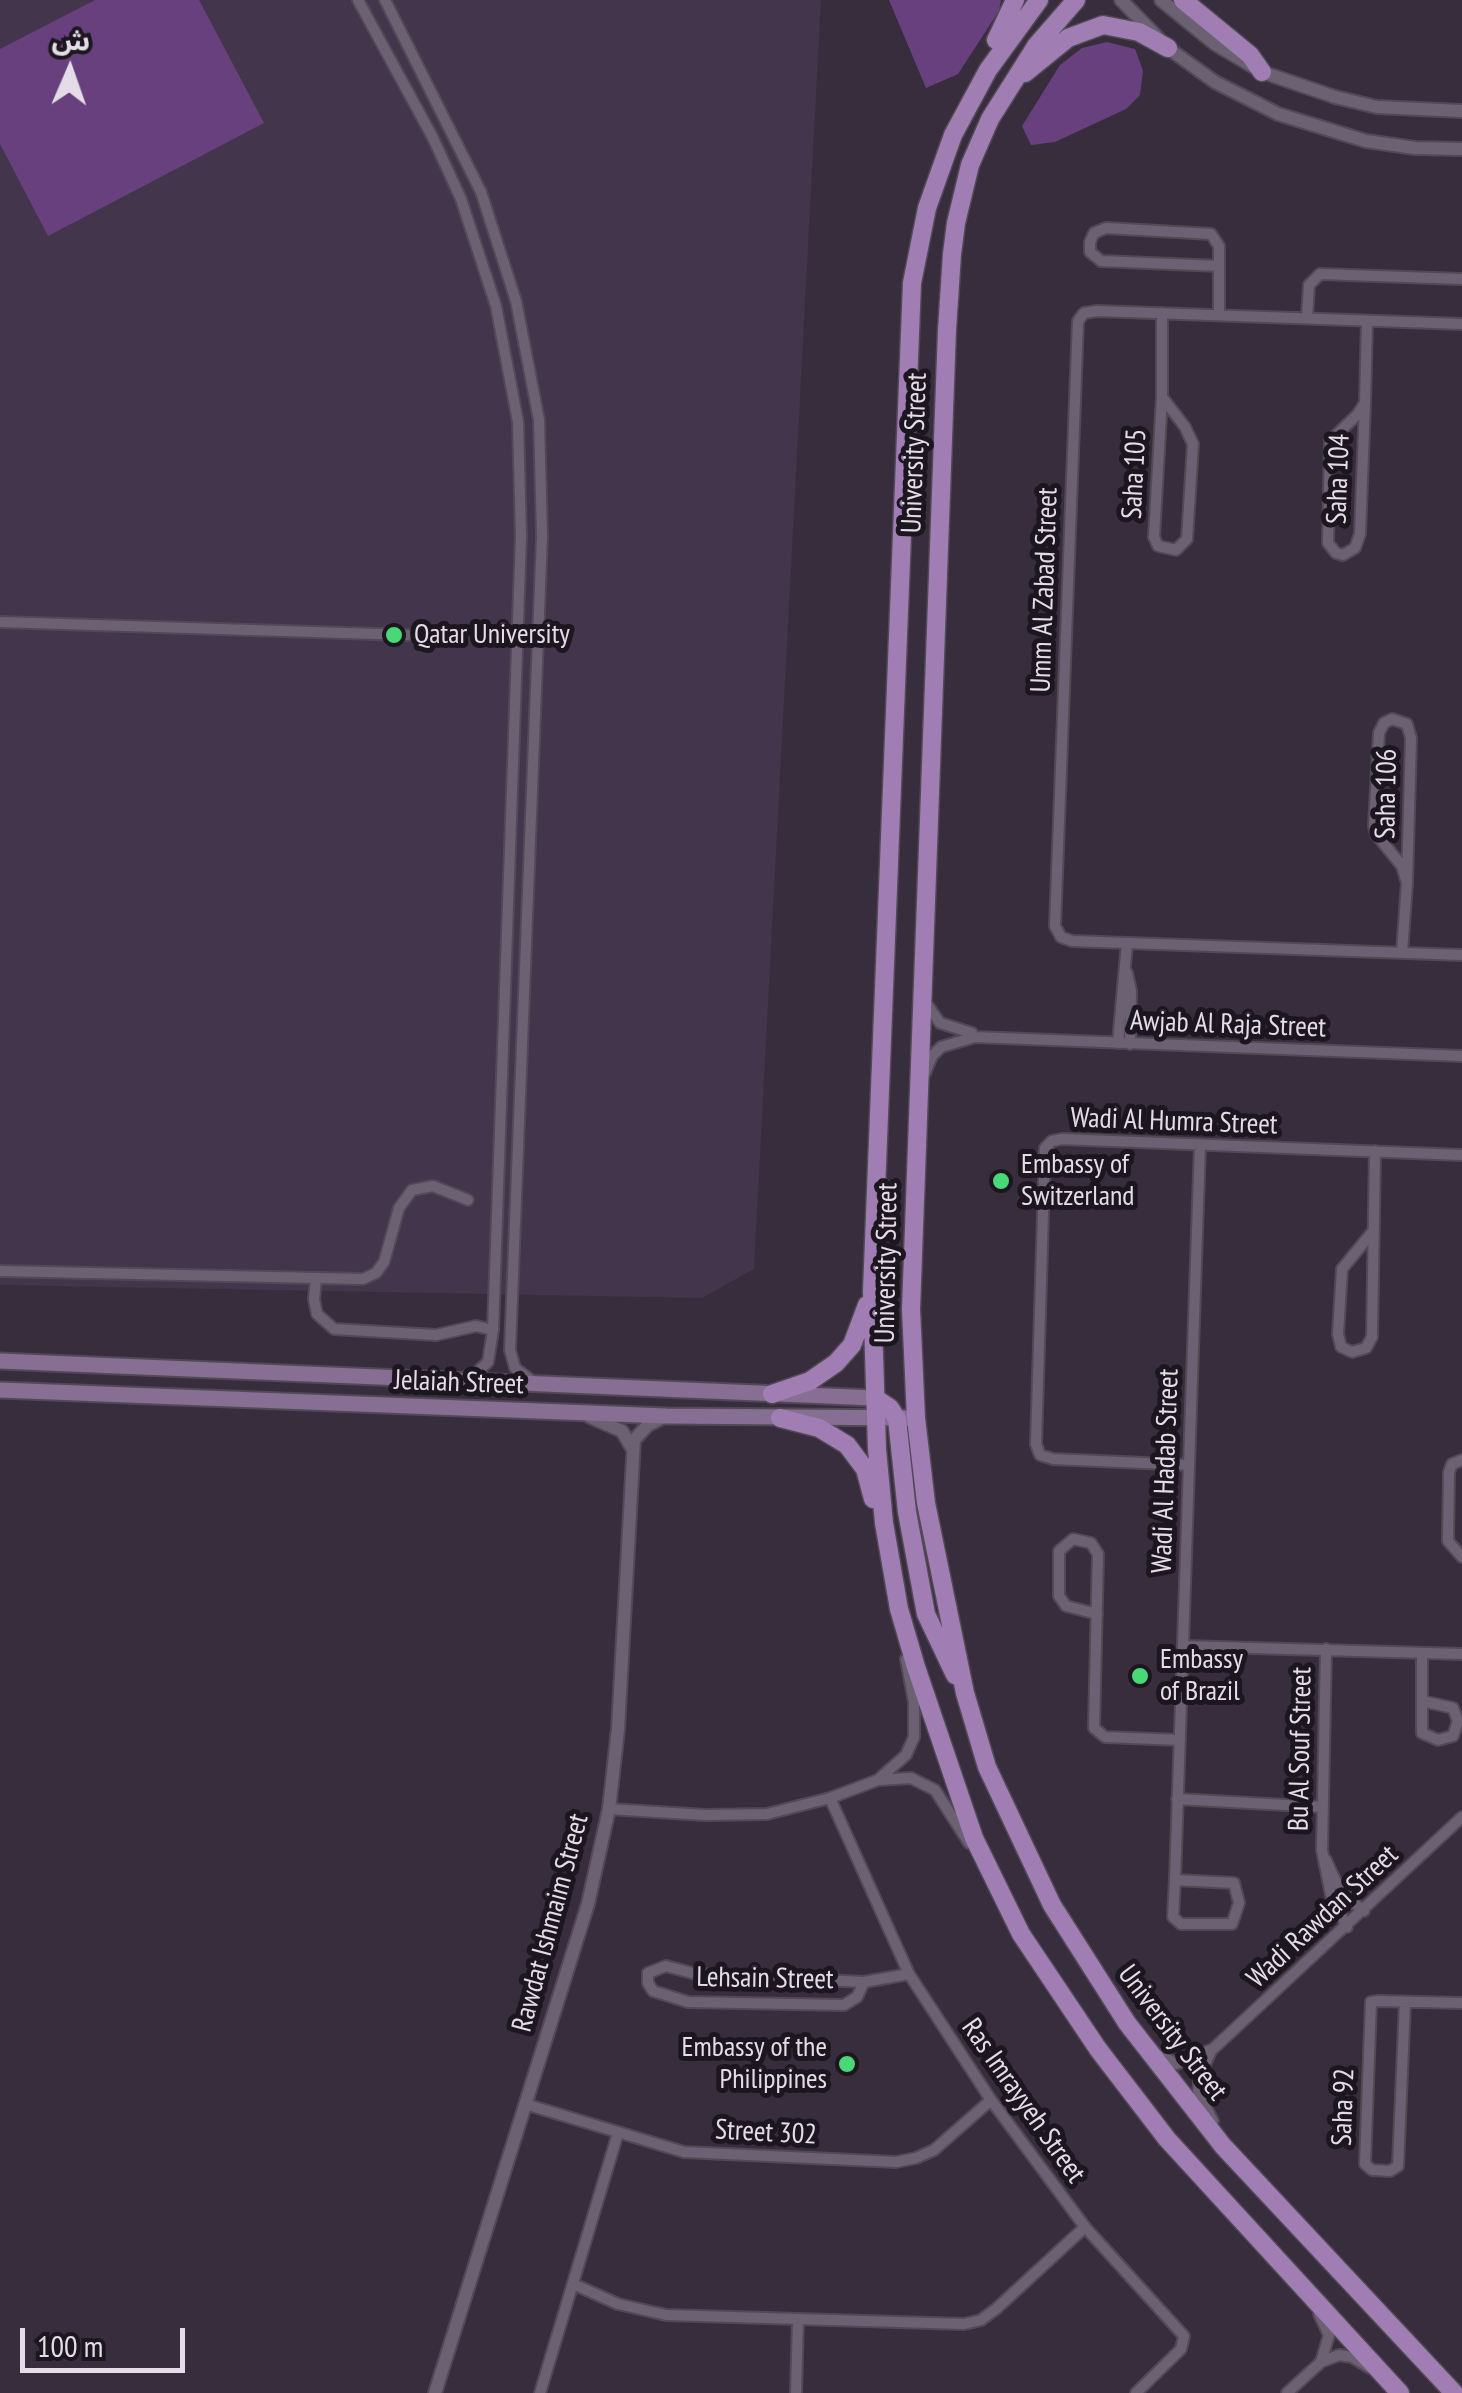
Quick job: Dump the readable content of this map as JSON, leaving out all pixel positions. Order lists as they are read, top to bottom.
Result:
{
  "streets": {
    "main road": ["University Street", "Jelaiah Street"],
    "street": [
      "Saha 105",
      "Saha 104",
      "Umm Al Zabad Street",
      "Saha 106",
      "Awjab Al Raja Street",
      "Wadi Al Humra Street",
      "Wadi Al Hadab Street",
      "Bu Al Souf Street",
      "Wadi Rawdan Street",
      "Rawdat Ishmaim Street",
      "Lehsain Street",
      "Ras Imrayyeh Street",
      "Saha 92",
      "Street 302"
    ]
  },
  "crossings": [
    ["University Street", "Awjab Al Raja Street"],
    ["University Street", "Jelaiah Street"],
    ["University Street", "Wadi Rawdan Street"],
    ["Saha 105", "Umm Al Zabad Street"],
    ["Saha 104", "Umm Al Zabad Street"],
    ["Umm Al Zabad Street", "Saha 106"],
    ["Wadi Al Humra Street", "Wadi Al Hadab Street"],
    ["Bu Al Souf Street", "Wadi Rawdan Street"],
    ["Rawdat Ishmaim Street", "Street 302"],
    ["Lehsain Street", "Ras Imrayyeh Street"],
    ["Ras Imrayyeh Street", "Street 302"]
  ],
  "places": [
    "Qatar University",
    "Embassy of Switzerland",
    "Embassy of Brazil",
    "Embassy of the Philippines"
  ],
  "scale_bar": "100 m",
  "north": "top"
}
